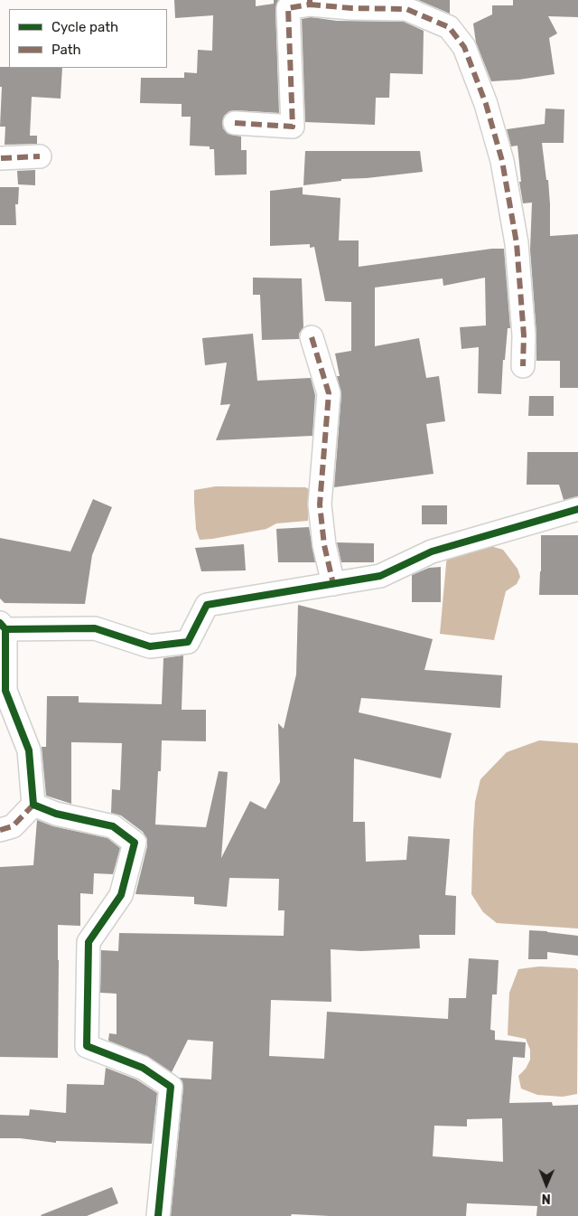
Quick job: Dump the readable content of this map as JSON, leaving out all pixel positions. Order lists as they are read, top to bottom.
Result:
{
  "legend": ["Cycle path", "Path"],
  "north": "bottom"
}
